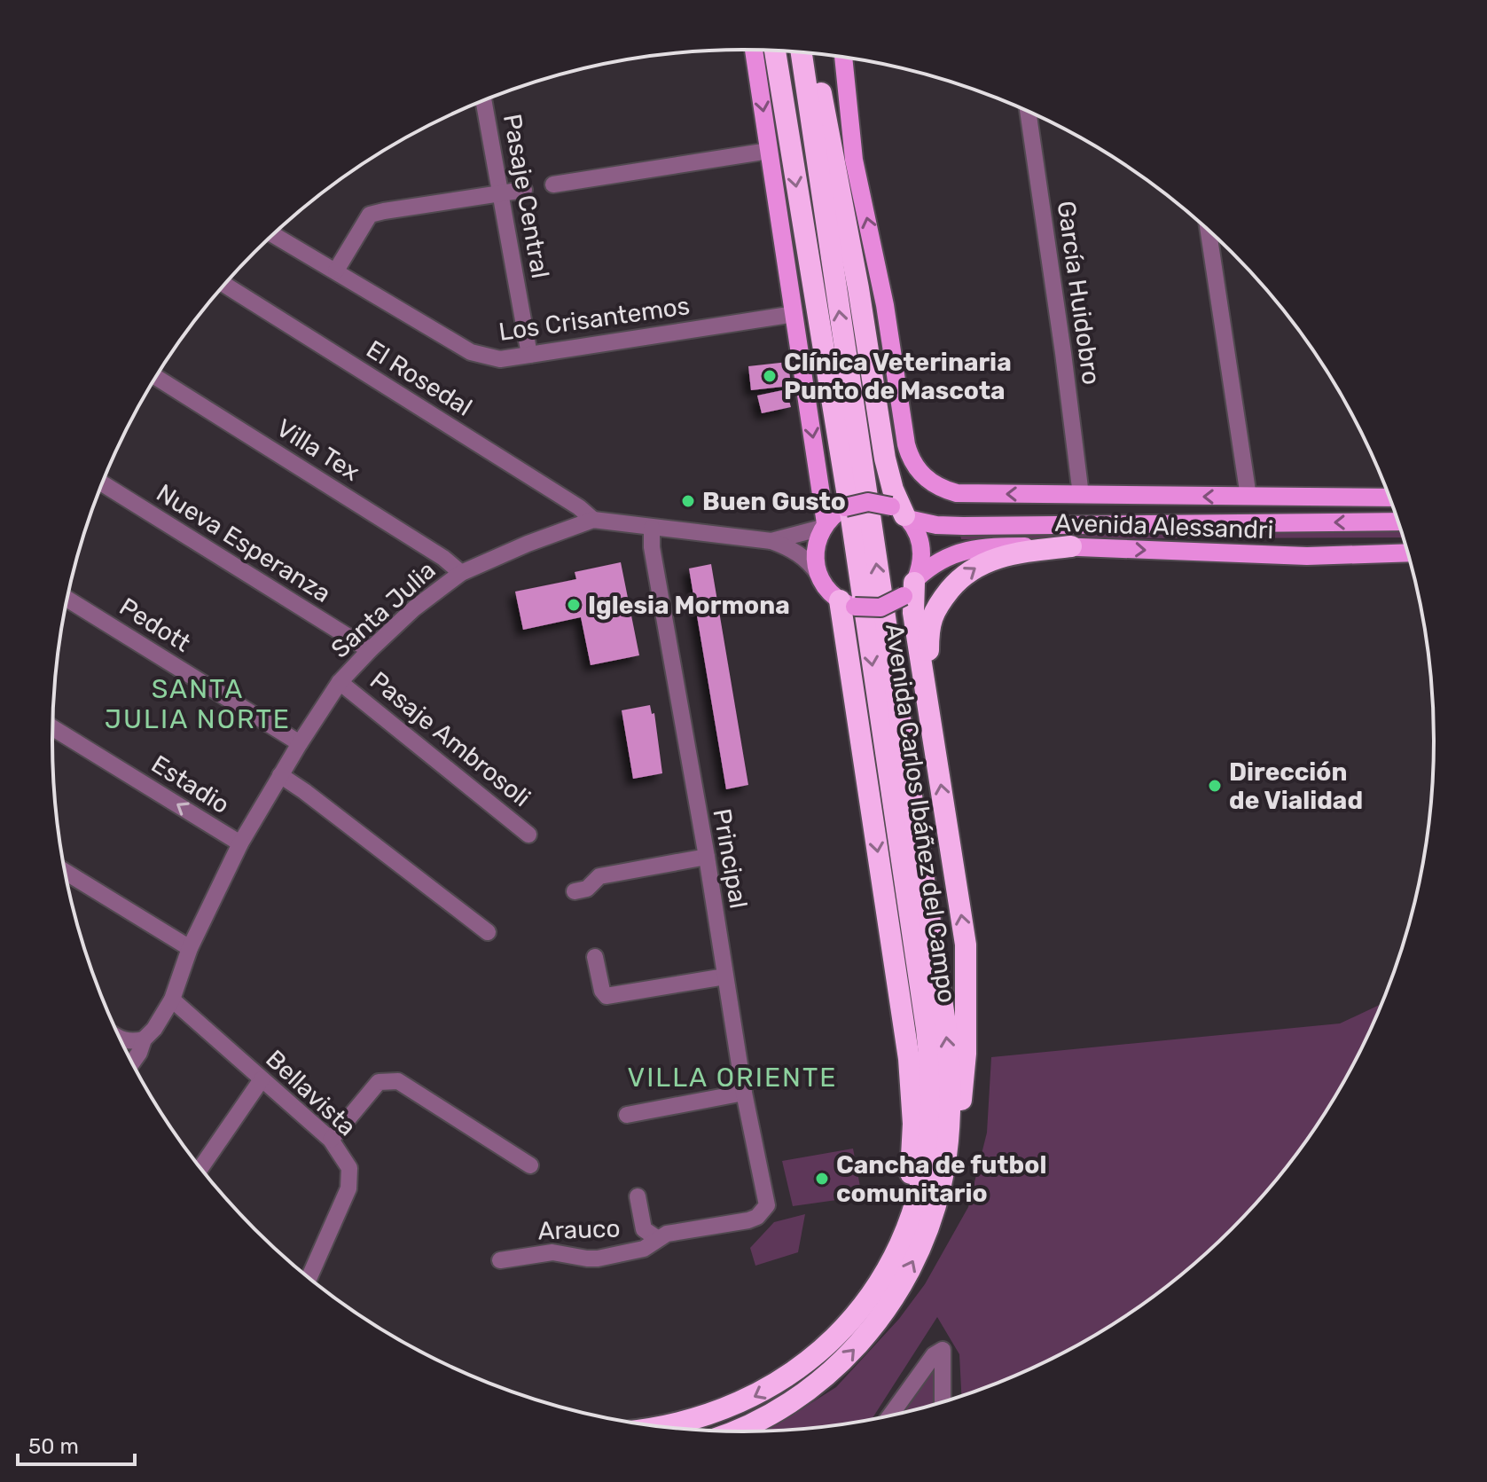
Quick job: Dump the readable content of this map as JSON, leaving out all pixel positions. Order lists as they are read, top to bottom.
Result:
{
  "streets": {
    "highway": ["Avenida Carlos Ibáñez del Campo"],
    "main road": ["Avenida Alessandri"],
    "street": [
      "Pasaje Central",
      "García Huidobro",
      "Los Crisantemos",
      "El Rosedal",
      "Villa Tex",
      "Nueva Esperanza",
      "Santa Julia",
      "Pedott",
      "Pasaje Ambrosoli",
      "Estadio",
      "Principal",
      "Bellavista",
      "Arauco"
    ]
  },
  "crossings": [
    ["Pasaje Central", "Los Crisantemos"],
    ["García Huidobro", "Avenida Alessandri"],
    ["El Rosedal", "Santa Julia"],
    ["Villa Tex", "Santa Julia"],
    ["Avenida Alessandri", "Santa Julia"],
    ["Nueva Esperanza", "Santa Julia"],
    ["Santa Julia", "Pedott"],
    ["Santa Julia", "Pasaje Ambrosoli"],
    ["Santa Julia", "Estadio"],
    ["Santa Julia", "Principal"],
    ["Santa Julia", "Bellavista"],
    ["Principal", "Arauco"]
  ],
  "districts": ["SANTA JULIA NORTE", "VILLA ORIENTE"],
  "places": [
    "Clínica Veterinaria Punto de Mascota",
    "Buen Gusto",
    "Iglesia Mormona",
    "Dirección de Vialidad",
    "Cancha de futbol comunitario"
  ],
  "scale_bar": "50 m"
}
